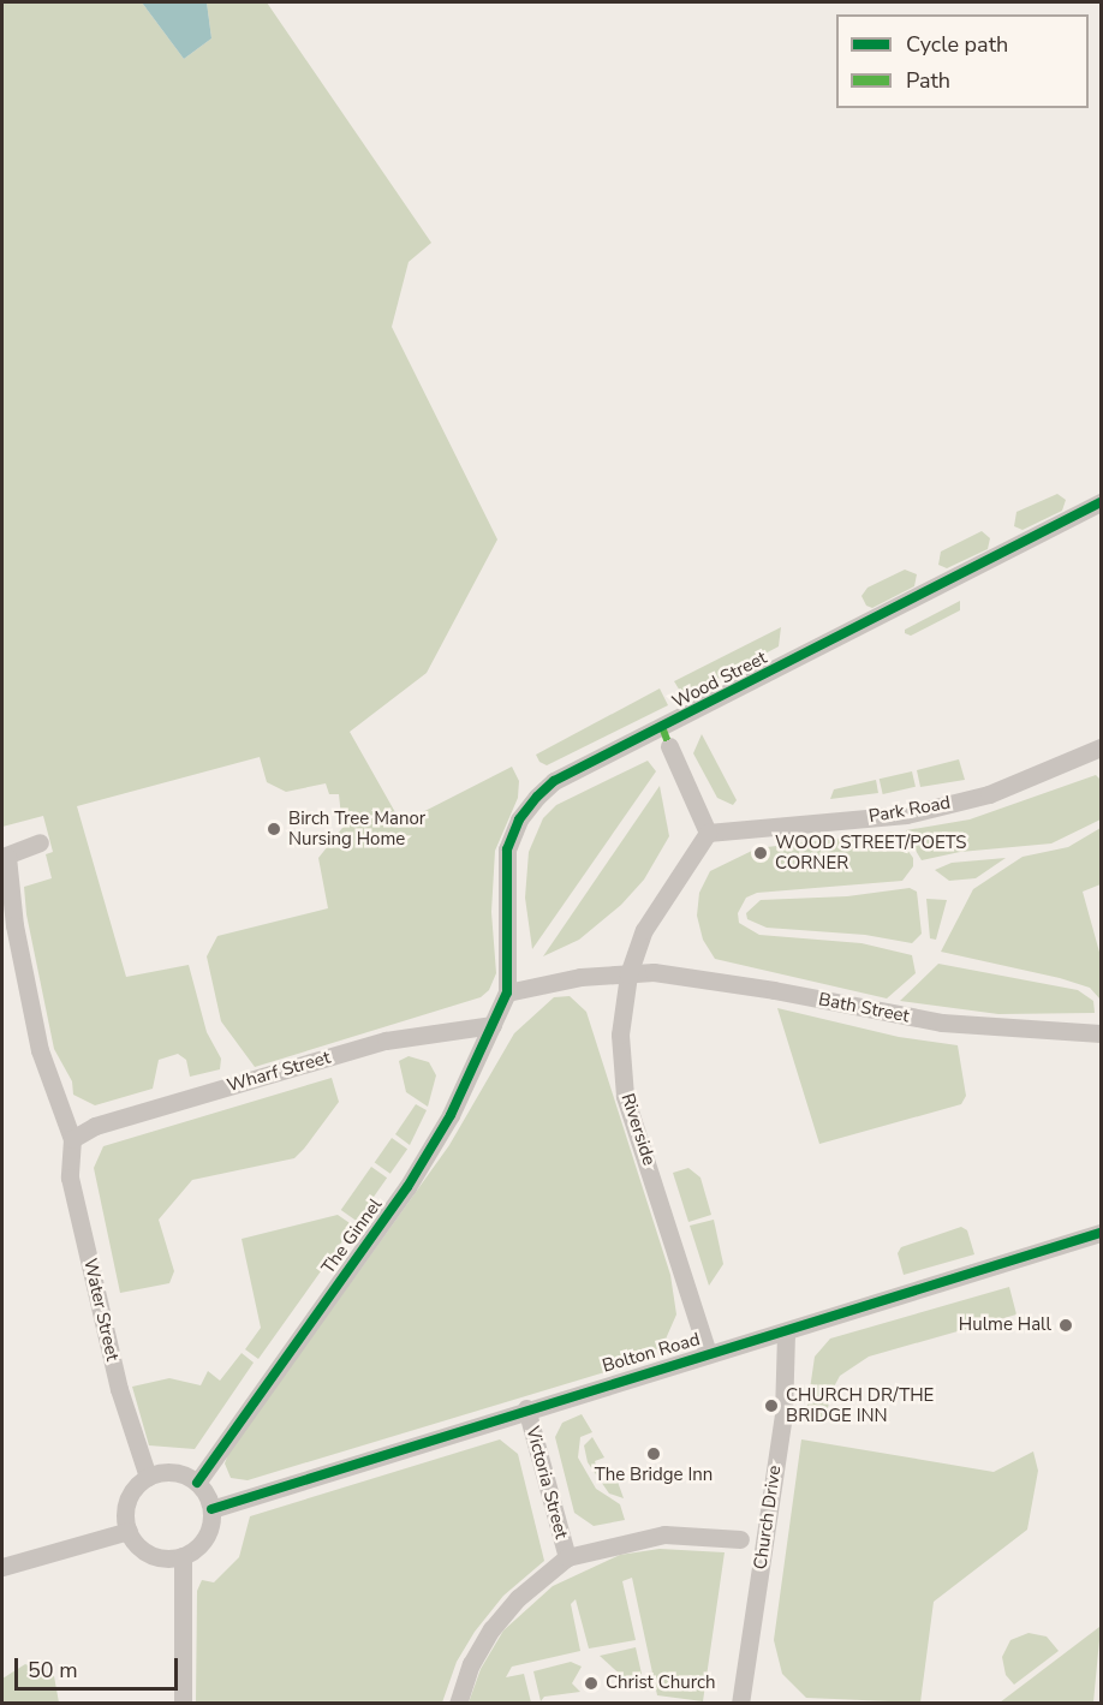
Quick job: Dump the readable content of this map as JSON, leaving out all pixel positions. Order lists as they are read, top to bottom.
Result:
{
  "streets": {
    "street": [
      "Wood Street",
      "Park Road",
      "Bath Street",
      "Wharf Street",
      "Riverside",
      "The Ginnel",
      "Water Street",
      "Bolton Road",
      "Victoria Street",
      "Church Drive"
    ]
  },
  "crossings": [
    ["Wood Street", "The Ginnel"],
    ["Park Road", "Riverside"],
    ["Bath Street", "Riverside"],
    ["Wharf Street", "The Ginnel"],
    ["Wharf Street", "Water Street"],
    ["Riverside", "Bolton Road"],
    ["The Ginnel", "Water Street"],
    ["The Ginnel", "Bolton Road"],
    ["Water Street", "Bolton Road"],
    ["Bolton Road", "Victoria Street"],
    ["Bolton Road", "Church Drive"]
  ],
  "places": [
    "Birch Tree Manor Nursing Home",
    "WOOD STREET/POETS CORNER",
    "Hulme Hall",
    "CHURCH DR/THE BRIDGE INN",
    "The Bridge Inn",
    "Christ Church"
  ],
  "legend": ["Cycle path", "Path"],
  "scale_bar": "50 m"
}
